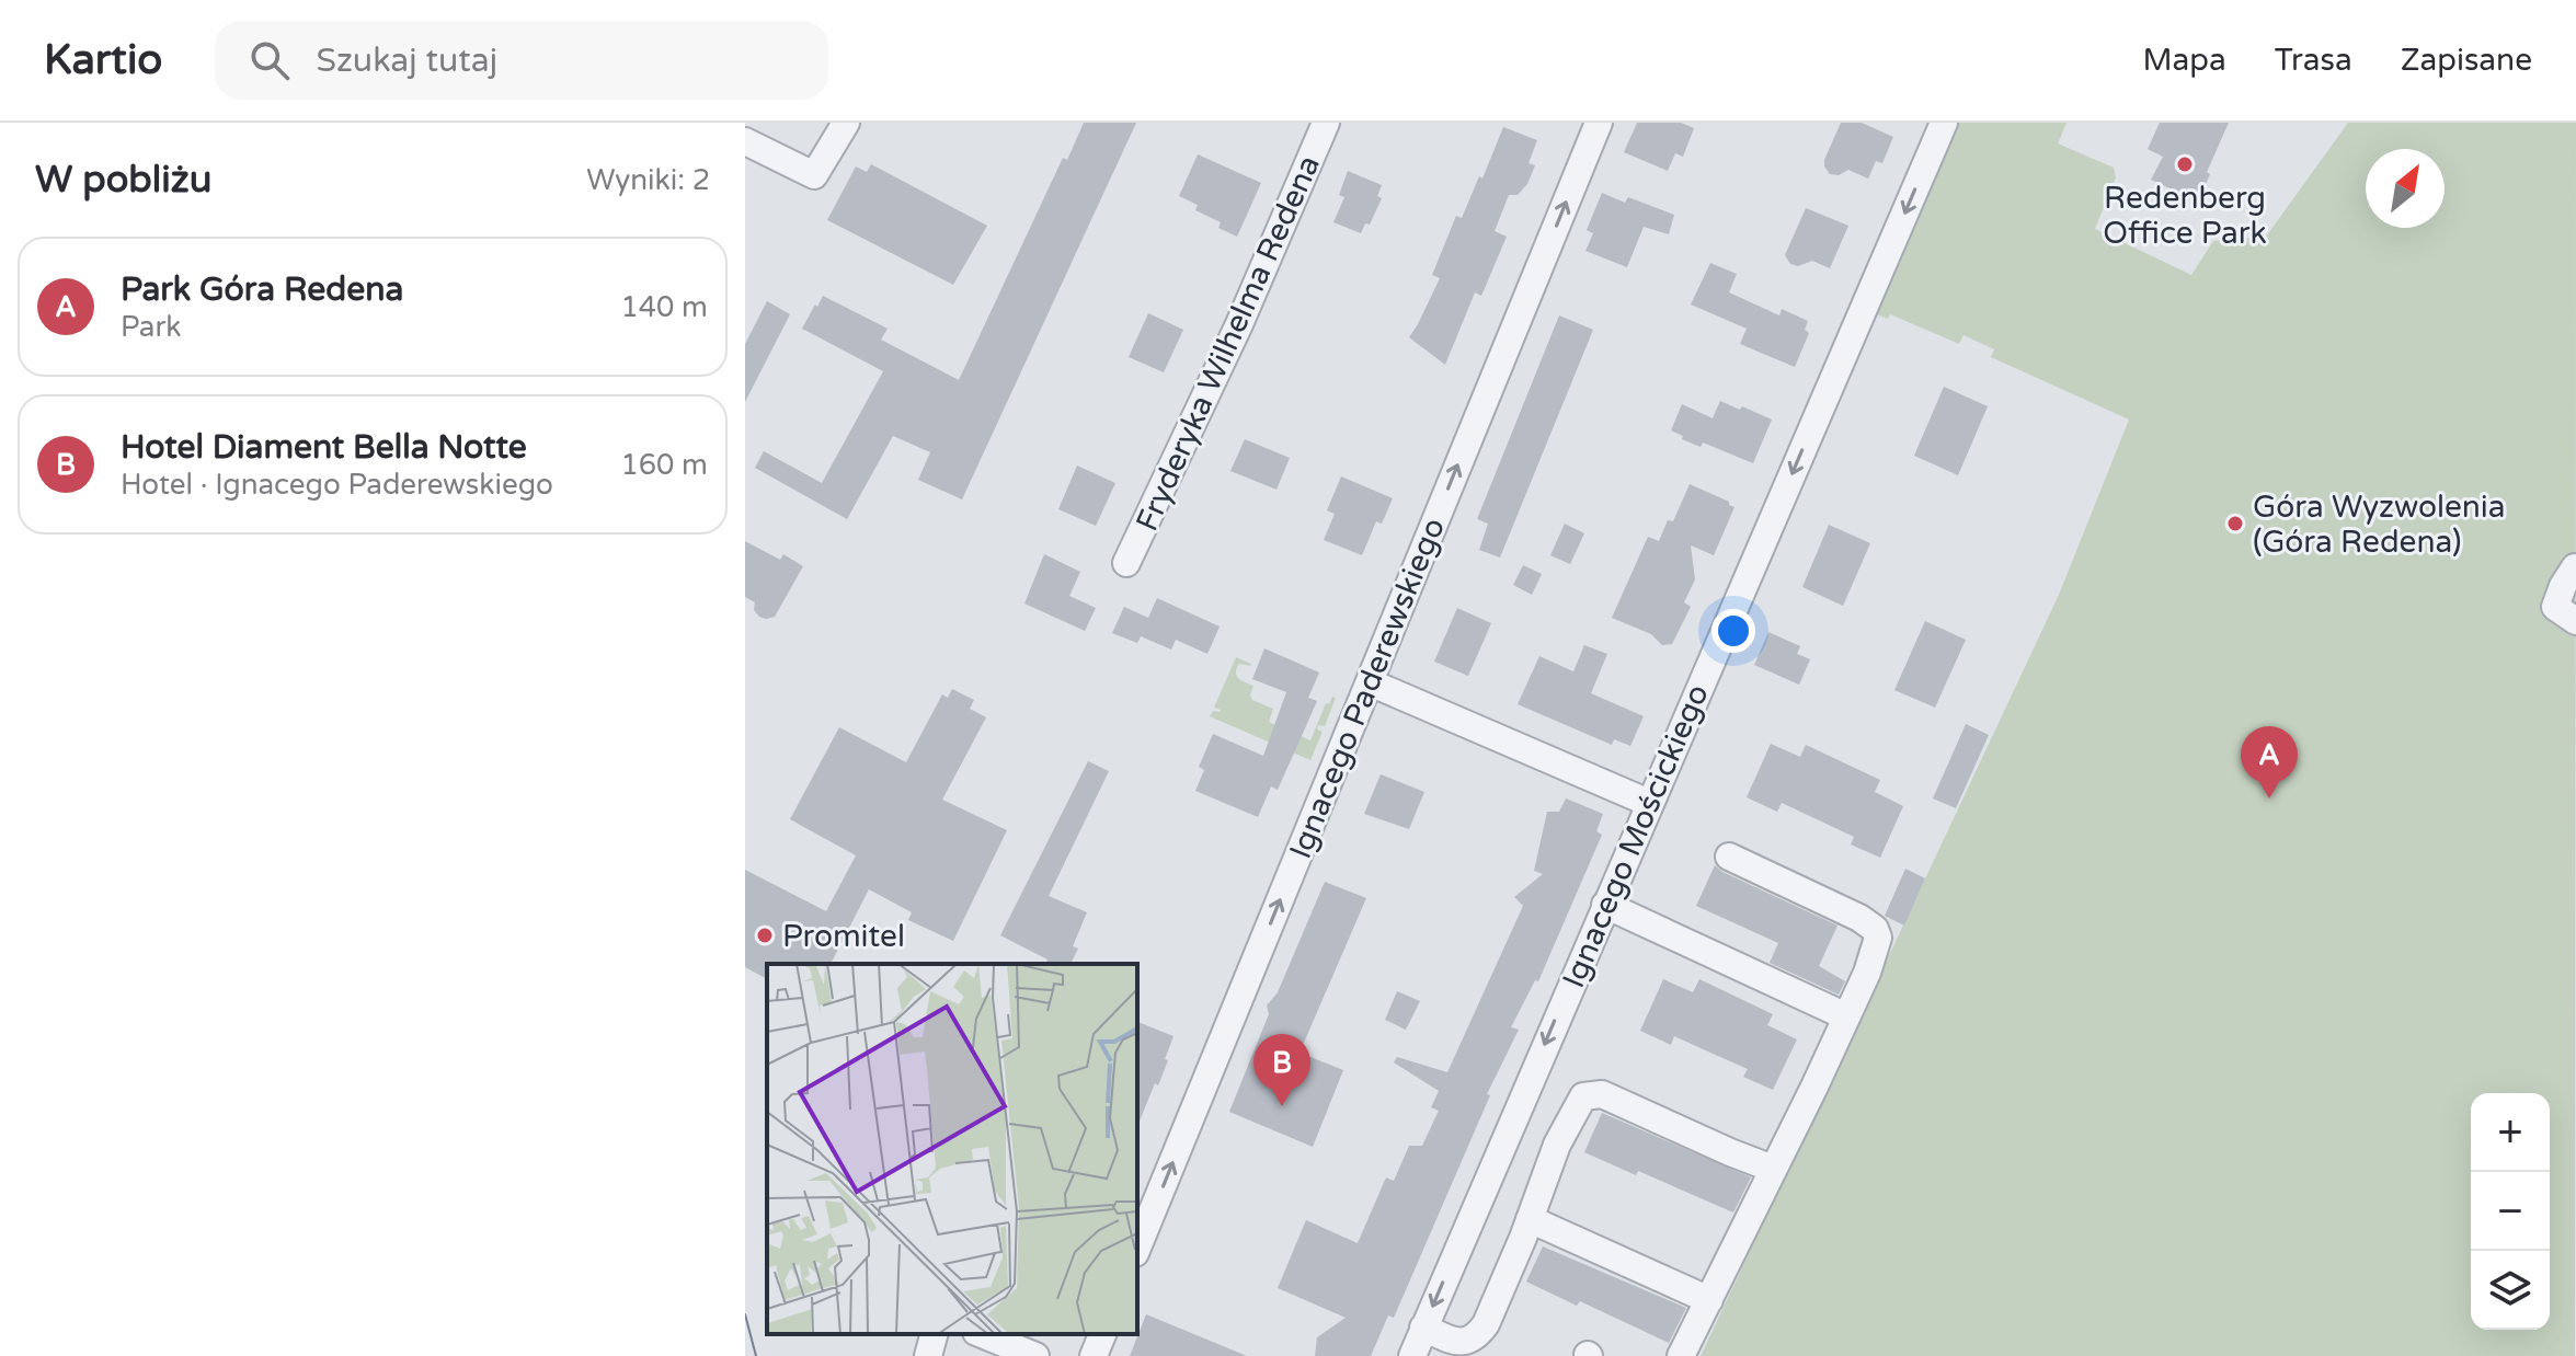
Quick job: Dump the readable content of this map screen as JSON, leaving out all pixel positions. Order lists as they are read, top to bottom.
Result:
{
  "streets": {
    "street": ["Fryderyka Wilhelma Redena", "Ignacego Paderewskiego", "Ignacego Mościckiego"]
  },
  "one_way": ["Ignacego Paderewskiego", "Ignacego Mościckiego"],
  "places": ["Redenberg Office Park", "Góra Wyzwolenia (Góra Redena)", "Promitel"],
  "north": "top right",
  "page": {
    "header": "Kartio",
    "search": "Szukaj tutaj",
    "nav": ["Mapa", "Trasa", "Zapisane"],
    "heading": ["W pobliżu", "Wyniki: 2"],
    "list": [
      {
        "mark": "A",
        "name": "Park Góra Redena",
        "note": "Park",
        "value": "140 m"
      },
      {
        "mark": "B",
        "name": "Hotel Diament Bella Notte",
        "note": "Hotel · Ignacego Paderewskiego",
        "value": "160 m"
      }
    ],
    "pins": ["A", "B"],
    "map_buttons": ["+", "−"]
  }
}
